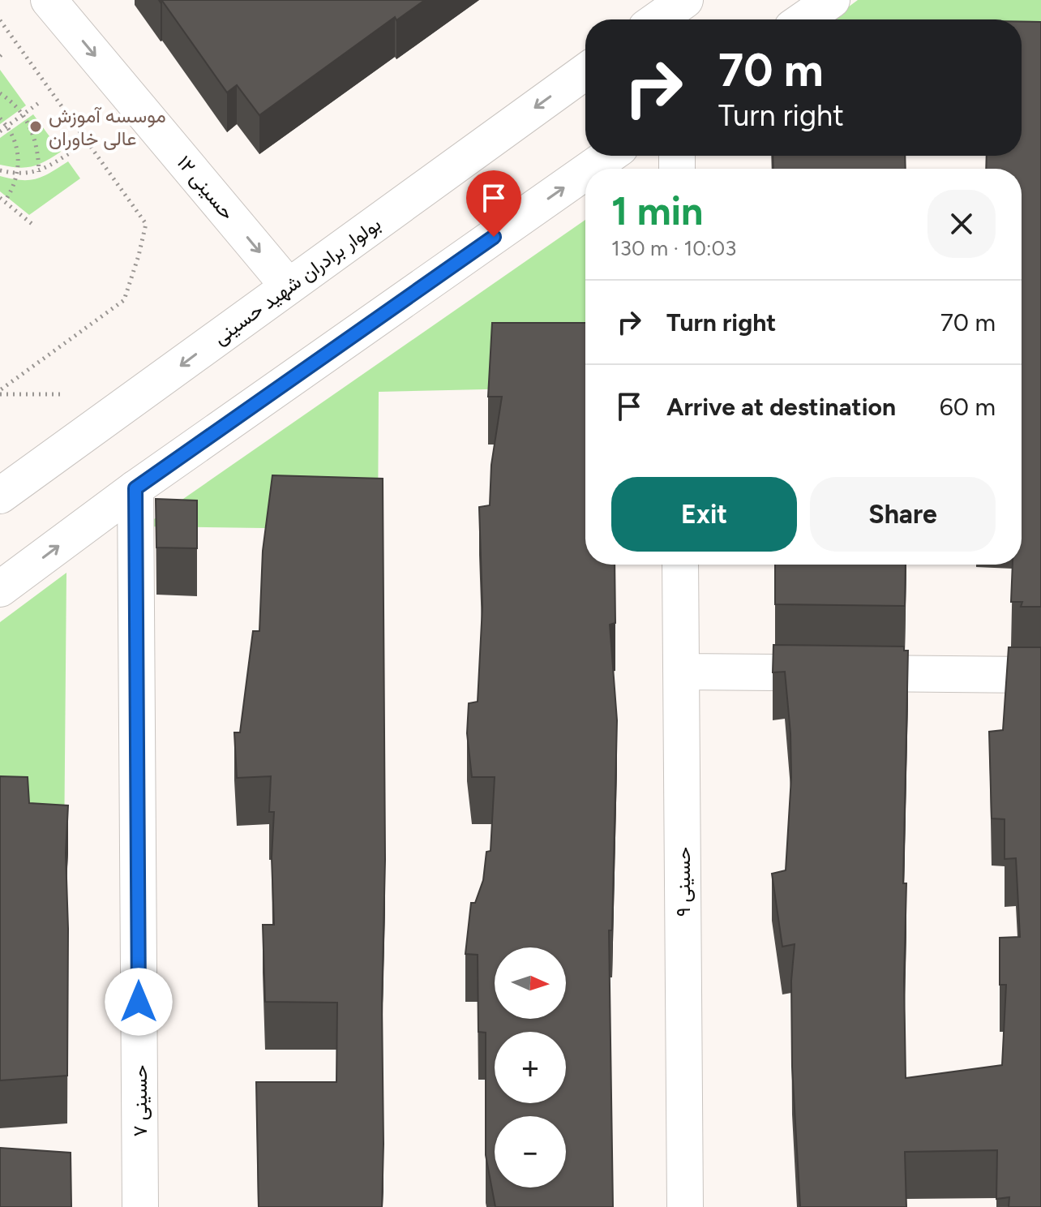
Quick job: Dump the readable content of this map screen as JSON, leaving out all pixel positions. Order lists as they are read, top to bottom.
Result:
{
  "streets": {
    "street": [
      "حسینی ۱۲",
      "بولوار برادران شهید حسینی",
      "حسینی ۹",
      "حسینی ۷"
    ]
  },
  "crossings": [
    ["حسینی ۱۲", "بولوار برادران شهید حسینی"]
  ],
  "one_way": ["حسینی ۱۲"],
  "places": ["موسسه آموزش عالی خاوران"],
  "north": "right",
  "page": {
    "turn": ["70 m", "Turn right"],
    "heading": ["1 min", "130 m · 10:03"],
    "list": [
      {
        "name": "Turn right",
        "value": "70 m"
      },
      {
        "name": "Arrive at destination",
        "value": "60 m"
      }
    ],
    "buttons": ["Exit", "Share"],
    "map_buttons": ["+", "−"]
  }
}
